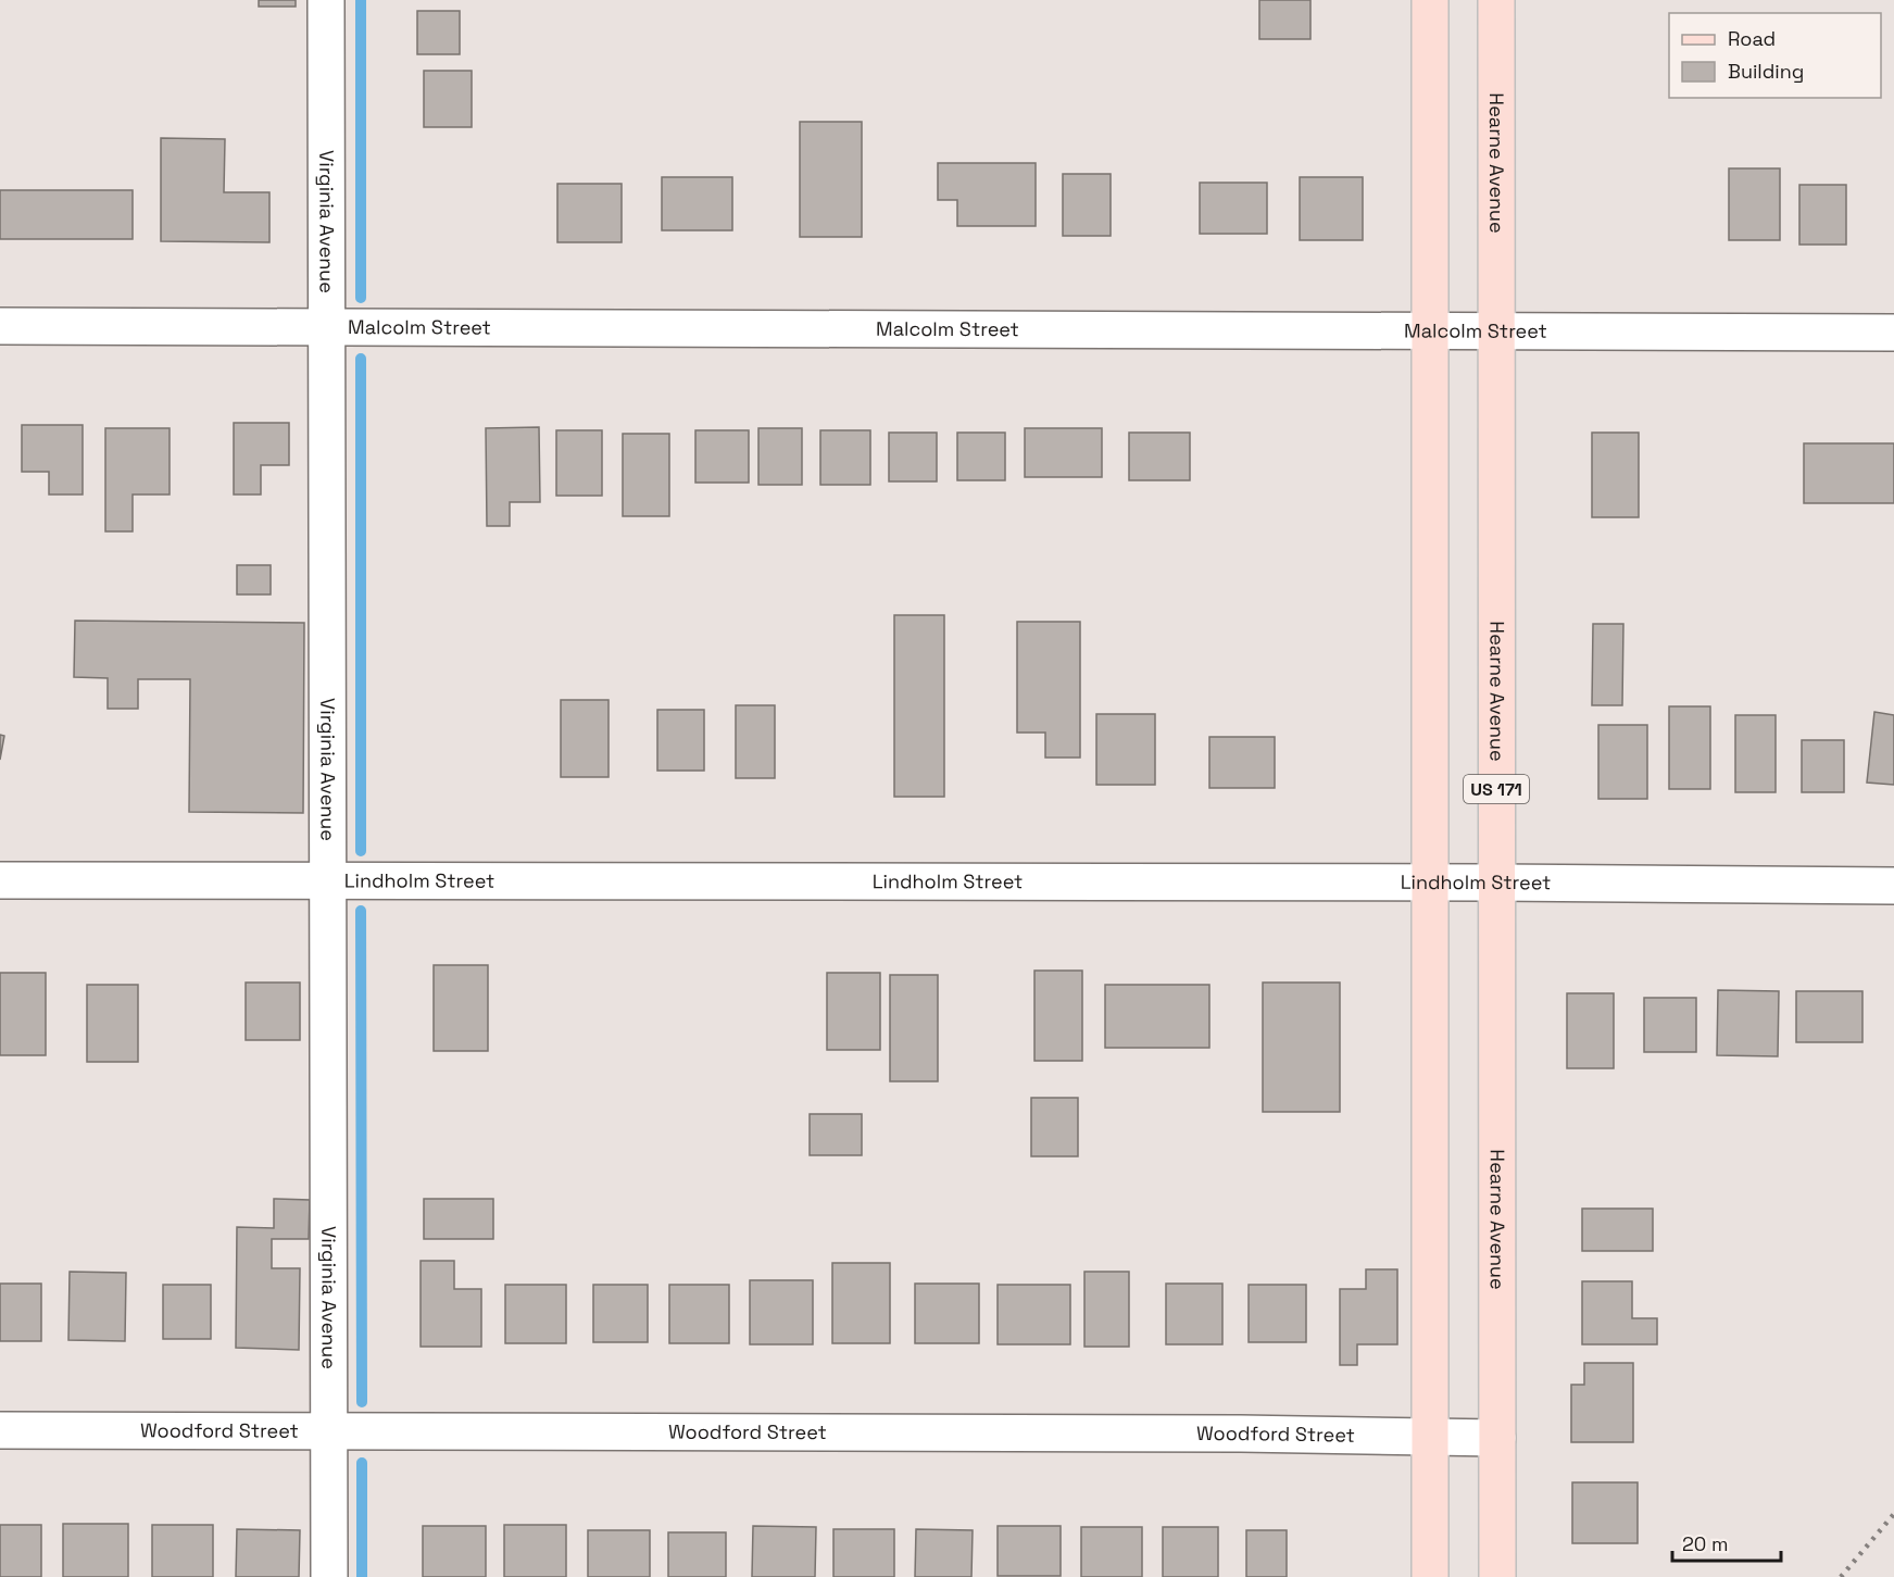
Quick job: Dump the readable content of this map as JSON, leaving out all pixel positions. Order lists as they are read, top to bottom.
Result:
{
  "streets": {
    "main road": ["Hearne Avenue", "US 171"],
    "street": [
      "Virginia Avenue",
      "Malcolm Street",
      "Lindholm Street",
      "Woodford Street"
    ]
  },
  "crossings": [
    ["Hearne Avenue", "Malcolm Street"],
    ["Hearne Avenue", "Lindholm Street"],
    ["Hearne Avenue", "Woodford Street"],
    ["Virginia Avenue", "Malcolm Street"],
    ["Virginia Avenue", "Lindholm Street"],
    ["Virginia Avenue", "Woodford Street"]
  ],
  "legend": ["Road", "Building"],
  "scale_bar": "20 m"
}
